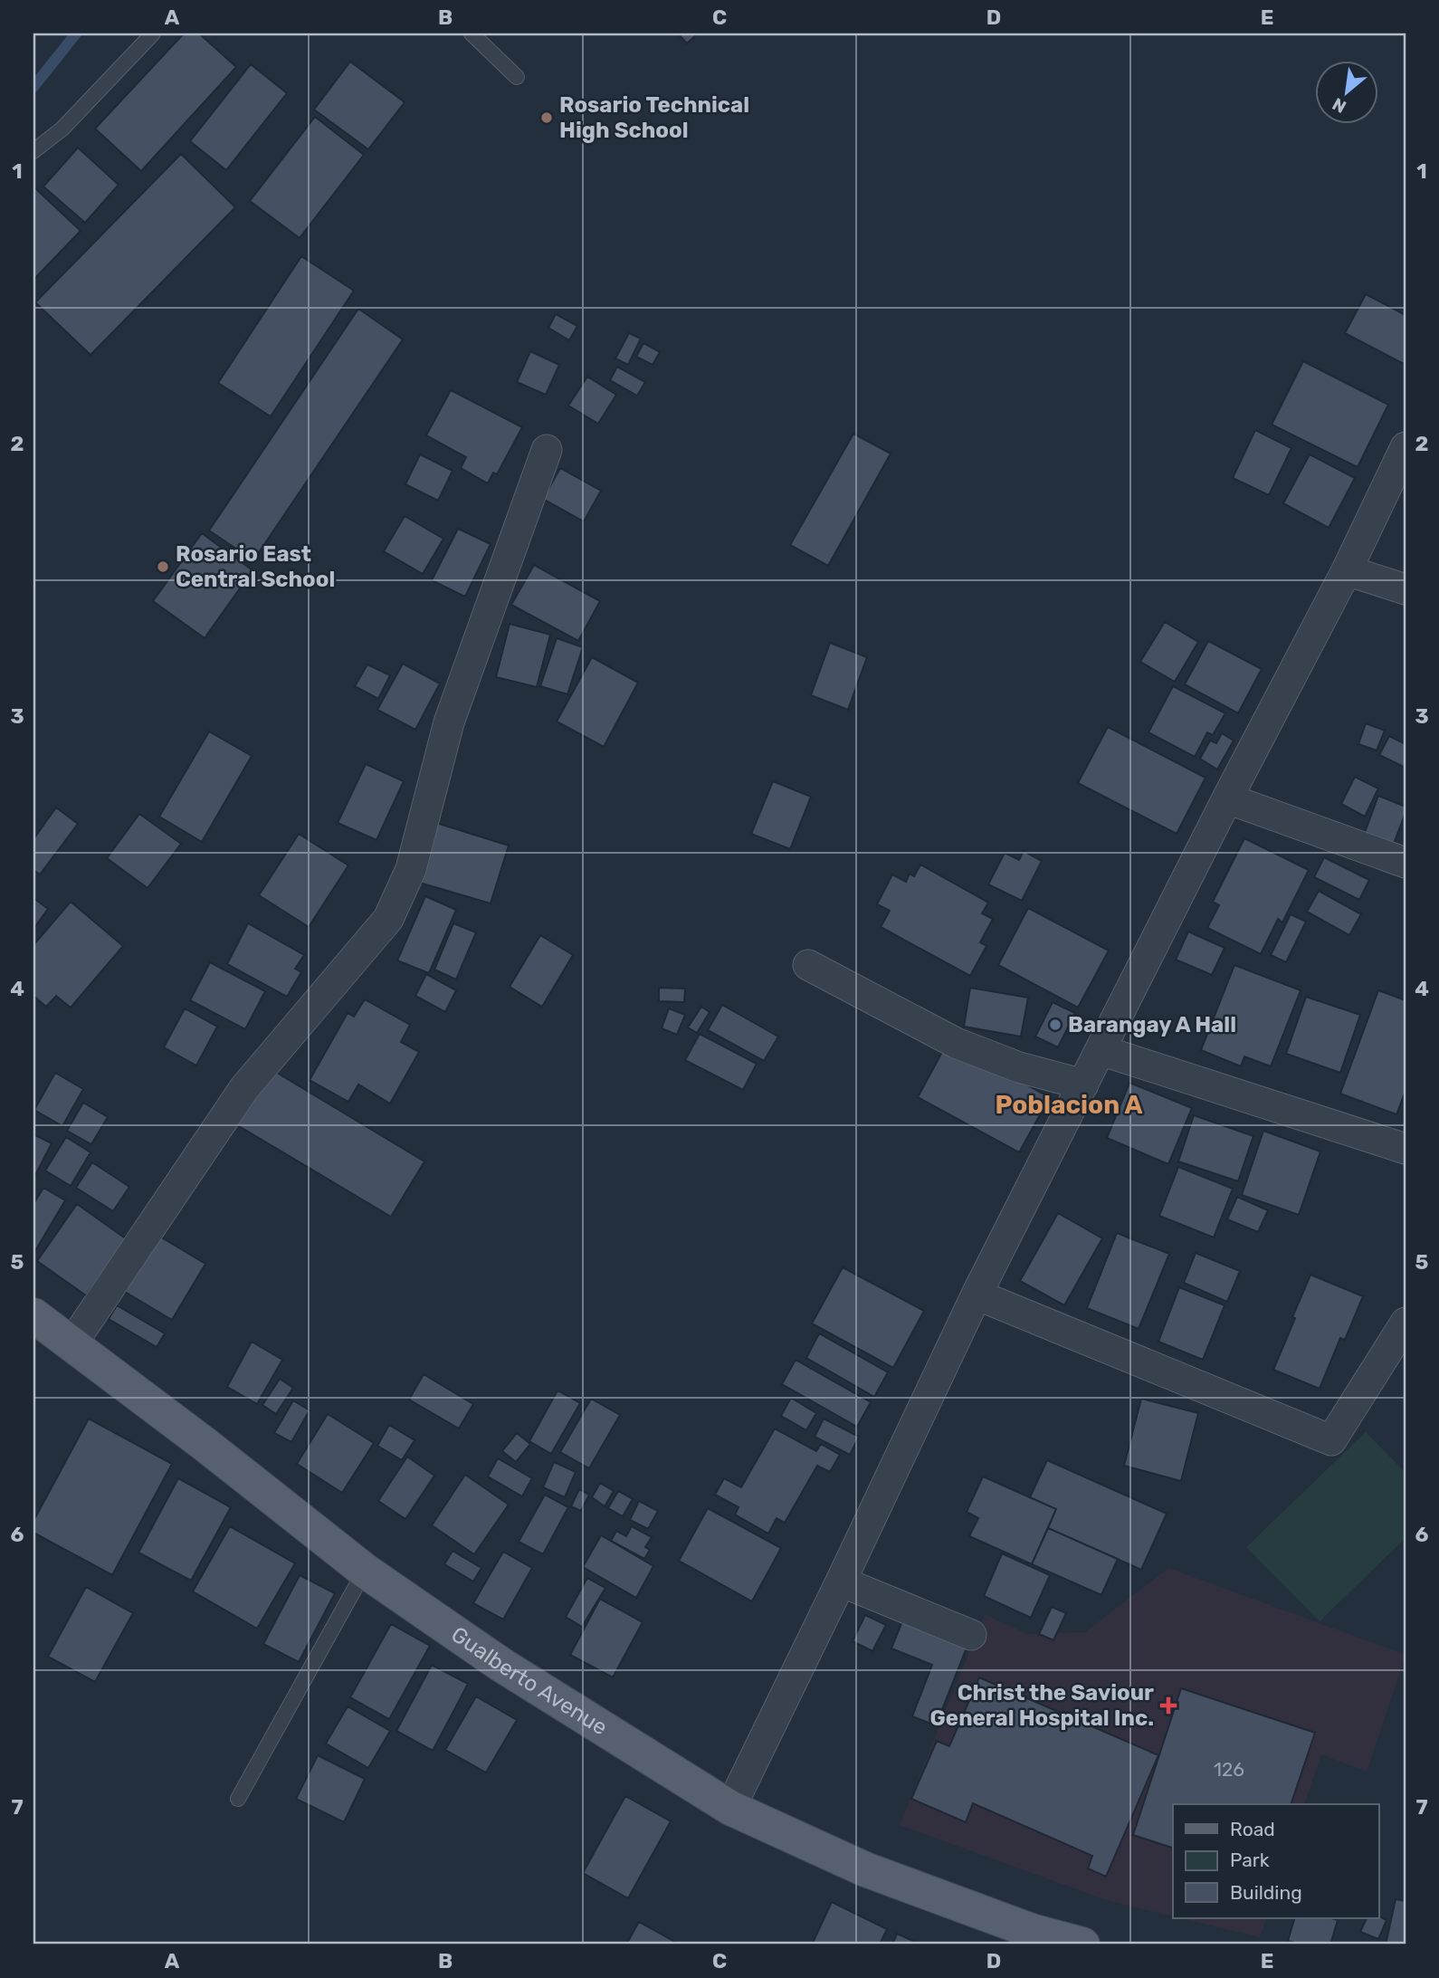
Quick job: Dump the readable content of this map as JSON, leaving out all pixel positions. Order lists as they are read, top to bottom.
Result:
{
  "streets": {
    "main road": ["Gualberto Avenue"]
  },
  "districts": ["Poblacion A"],
  "places": {
    "other": ["Rosario Technical High School", "Rosario East Central School", "Barangay A Hall"],
    "health": ["Christ the Saviour General Hospital Inc."]
  },
  "house_numbers": ["126"],
  "legend": ["Road", "Park", "Building"],
  "north": "bottom left",
  "grid": {
    "columns": [
      "A",
      "B",
      "C",
      "D",
      "E"
    ],
    "rows": [
      "1",
      "2",
      "3",
      "4",
      "5",
      "6",
      "7"
    ]
  }
}
